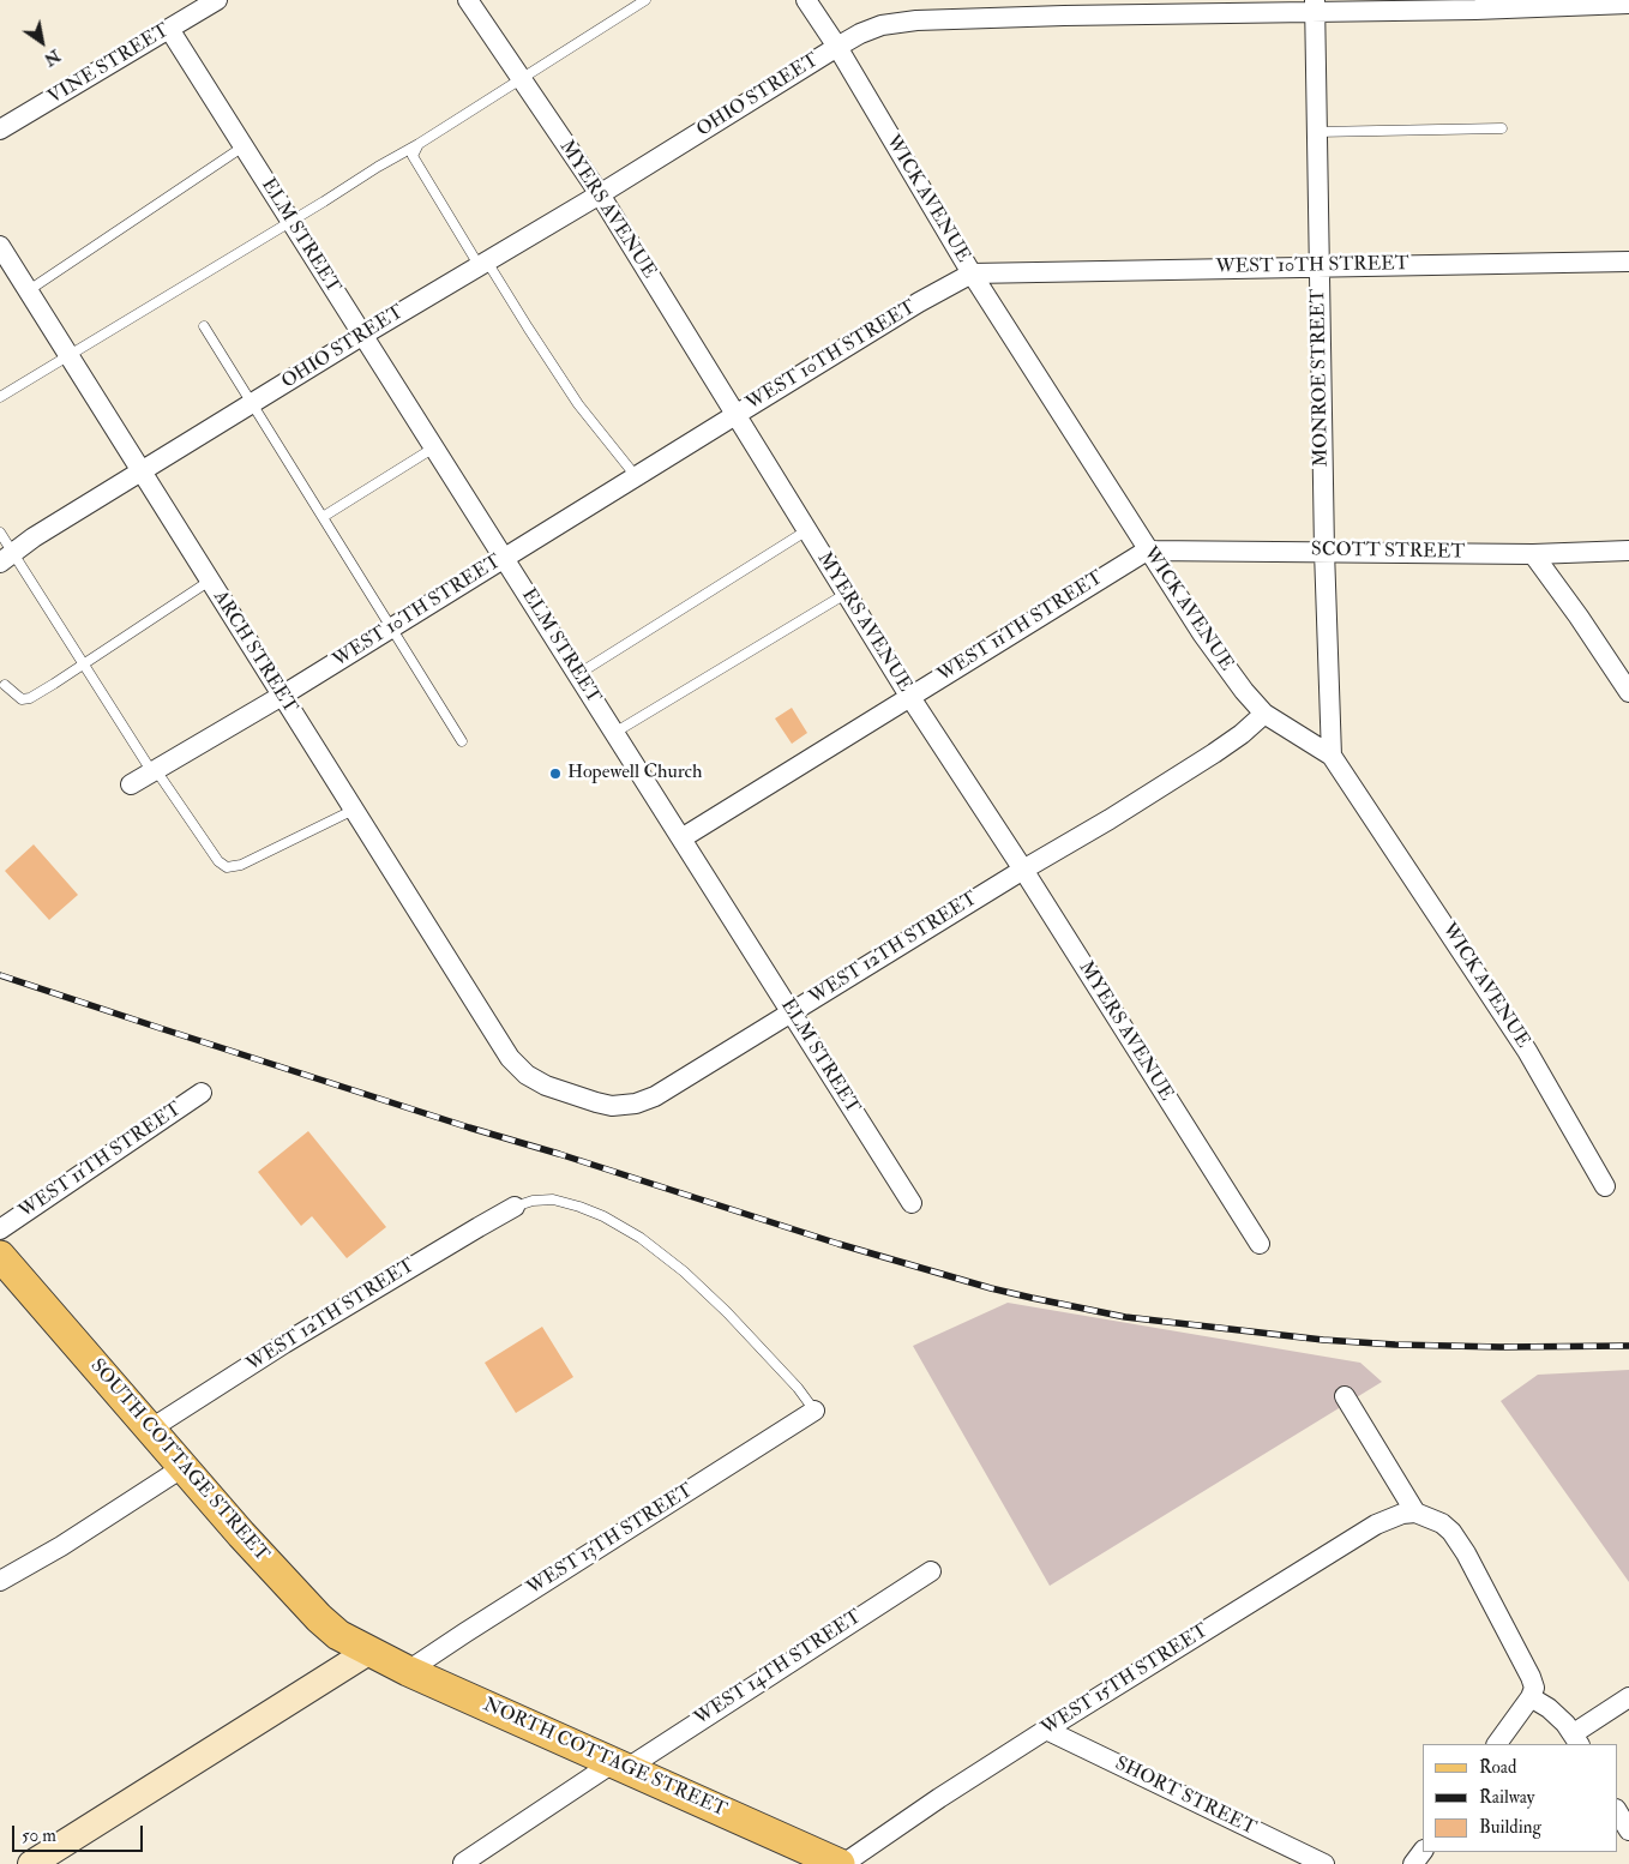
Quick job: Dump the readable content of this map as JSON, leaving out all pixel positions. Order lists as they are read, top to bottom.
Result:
{
  "streets": {
    "main road": ["SOUTH COTTAGE STREET", "NORTH COTTAGE STREET"],
    "street": [
      "VINE STREET",
      "OHIO STREET",
      "WICK AVENUE",
      "MYERS AVENUE",
      "ELM STREET",
      "WEST 10TH STREET",
      "MONROE STREET",
      "SCOTT STREET",
      "WEST 11TH STREET",
      "ARCH STREET",
      "WEST 12TH STREET",
      "WEST 13TH STREET",
      "WEST 14TH STREET",
      "WEST 15TH STREET",
      "SHORT STREET"
    ]
  },
  "crossings": [
    ["VINE STREET", "ELM STREET"],
    ["OHIO STREET", "WICK AVENUE"],
    ["OHIO STREET", "MYERS AVENUE"],
    ["OHIO STREET", "ELM STREET"],
    ["OHIO STREET", "MONROE STREET"],
    ["OHIO STREET", "ARCH STREET"],
    ["WICK AVENUE", "WEST 10TH STREET"],
    ["WICK AVENUE", "MONROE STREET"],
    ["WICK AVENUE", "SCOTT STREET"],
    ["WICK AVENUE", "WEST 11TH STREET"],
    ["WICK AVENUE", "WEST 12TH STREET"],
    ["MYERS AVENUE", "WEST 10TH STREET"],
    ["MYERS AVENUE", "WEST 11TH STREET"],
    ["MYERS AVENUE", "WEST 12TH STREET"],
    ["ELM STREET", "WEST 10TH STREET"],
    ["ELM STREET", "WEST 11TH STREET"],
    ["ELM STREET", "WEST 12TH STREET"],
    ["WEST 10TH STREET", "MONROE STREET"],
    ["WEST 10TH STREET", "ARCH STREET"],
    ["MONROE STREET", "SCOTT STREET"],
    ["SCOTT STREET", "WEST 11TH STREET"],
    ["ARCH STREET", "WEST 12TH STREET"],
    ["WEST 12TH STREET", "SOUTH COTTAGE STREET"],
    ["SOUTH COTTAGE STREET", "NORTH COTTAGE STREET"],
    ["WEST 13TH STREET", "NORTH COTTAGE STREET"],
    ["WEST 14TH STREET", "NORTH COTTAGE STREET"],
    ["WEST 15TH STREET", "NORTH COTTAGE STREET"],
    ["WEST 15TH STREET", "SHORT STREET"]
  ],
  "places": ["Hopewell Church"],
  "legend": ["Road", "Railway", "Building"],
  "scale_bar": "50 m",
  "north": "bottom right"
}
